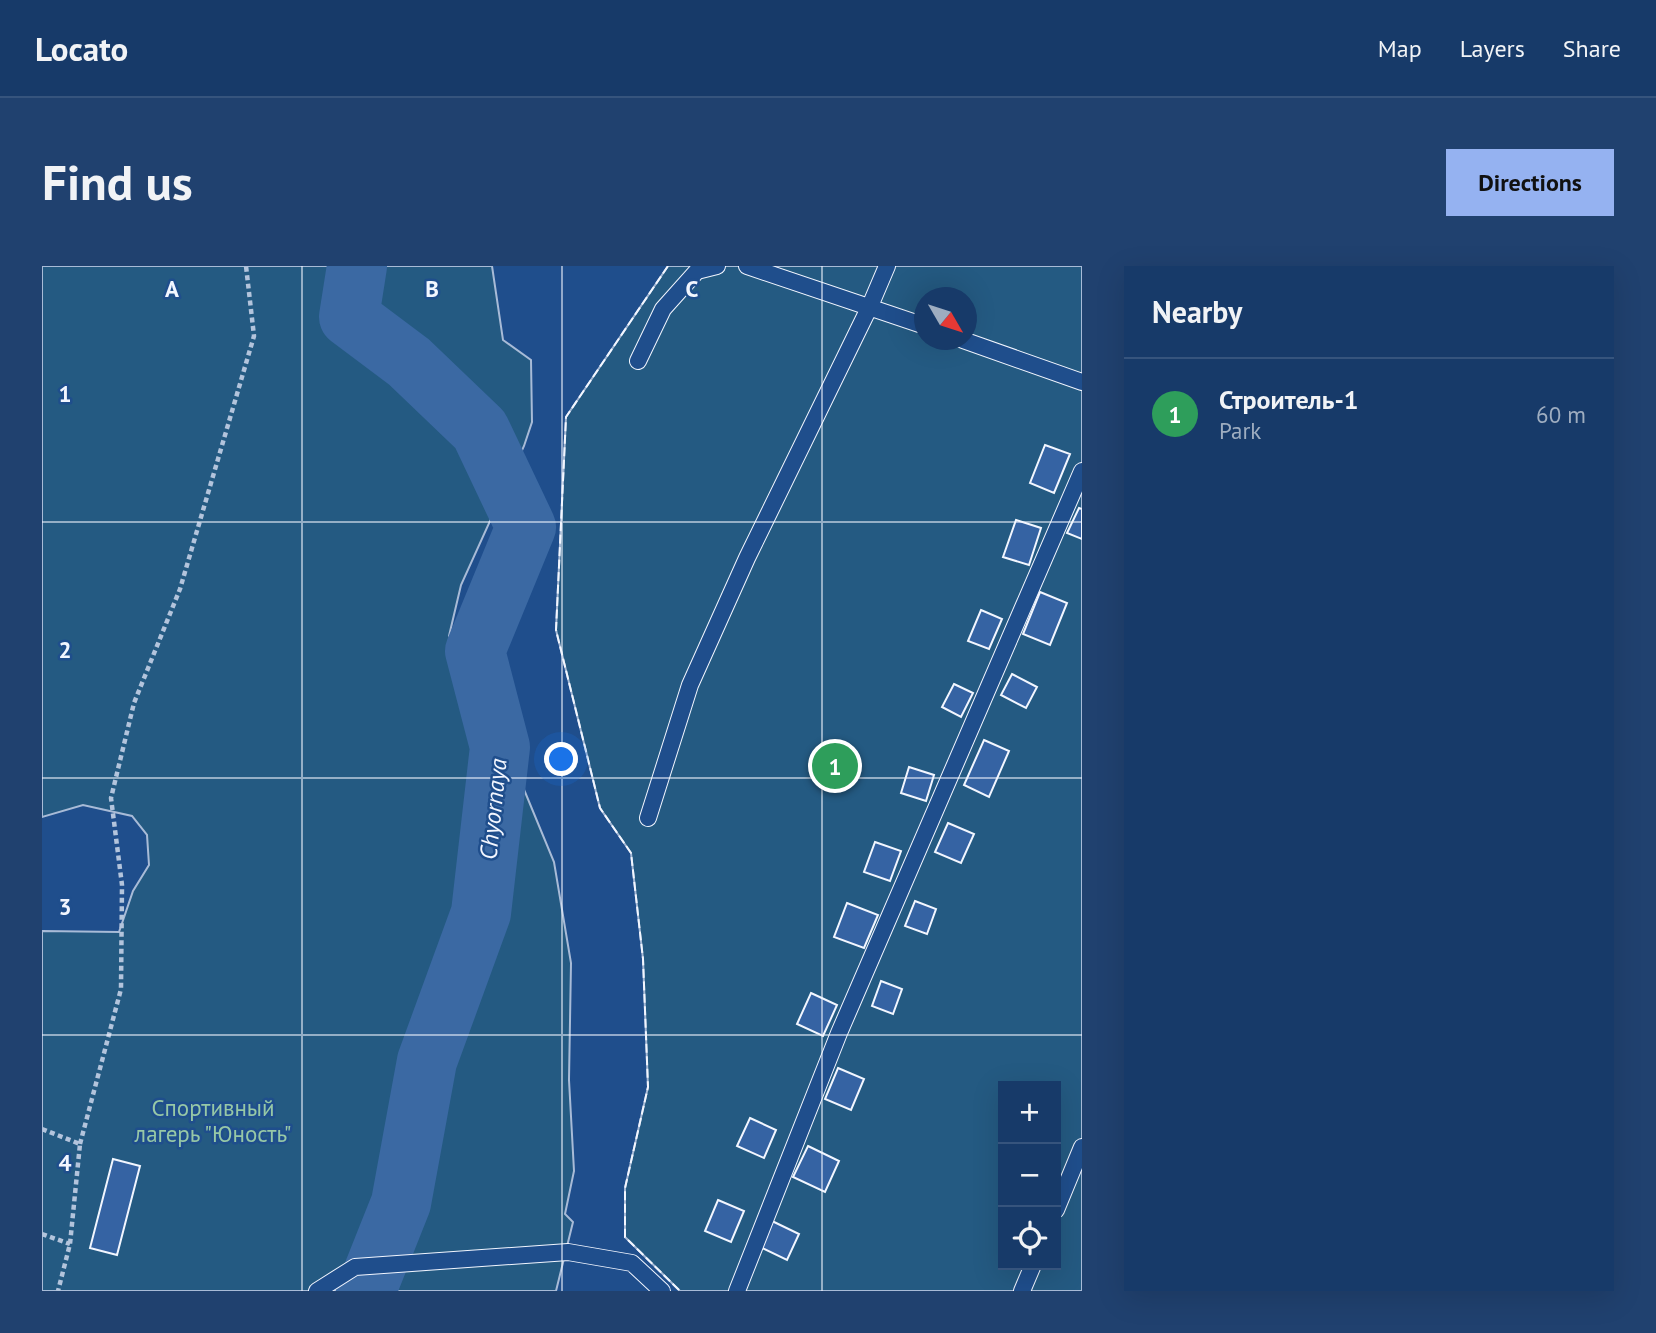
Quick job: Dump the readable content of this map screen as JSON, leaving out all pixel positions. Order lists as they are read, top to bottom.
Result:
{
  "water": ["Chyornaya"],
  "parks": ["Спортивный лагерь \"Юность\""],
  "north": "bottom right",
  "page": {
    "header": "Locato",
    "nav": ["Map", "Layers", "Share"],
    "buttons": "Directions",
    "title": "Find us",
    "heading": "Nearby",
    "list": [
      {
        "mark": "1",
        "name": "Строитель-1",
        "note": "Park",
        "value": "60 m"
      }
    ],
    "pins": "1",
    "map_buttons": ["+", "−"]
  },
  "grid": {
    "columns": ["A", "B", "C"],
    "rows": [
      "1",
      "2",
      "3",
      "4"
    ]
  }
}
